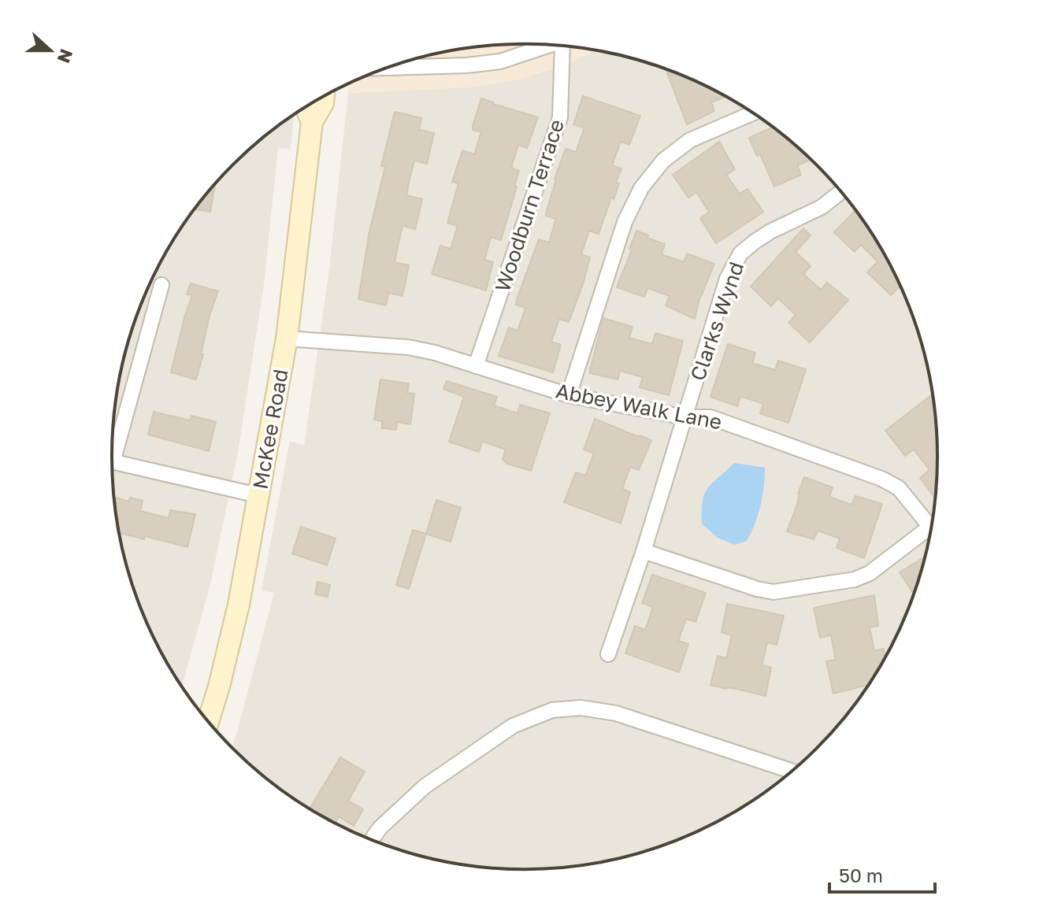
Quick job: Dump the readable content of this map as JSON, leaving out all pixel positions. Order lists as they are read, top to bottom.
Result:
{
  "streets": {
    "street": [
      "Woodburn Terrace",
      "Clarks Wynd",
      "Abbey Walk Lane",
      "McKee Road"
    ]
  },
  "crossings": [
    ["Woodburn Terrace", "Abbey Walk Lane"],
    ["Clarks Wynd", "Abbey Walk Lane"],
    ["Abbey Walk Lane", "McKee Road"]
  ],
  "scale_bar": "50 m",
  "north": "right"
}
